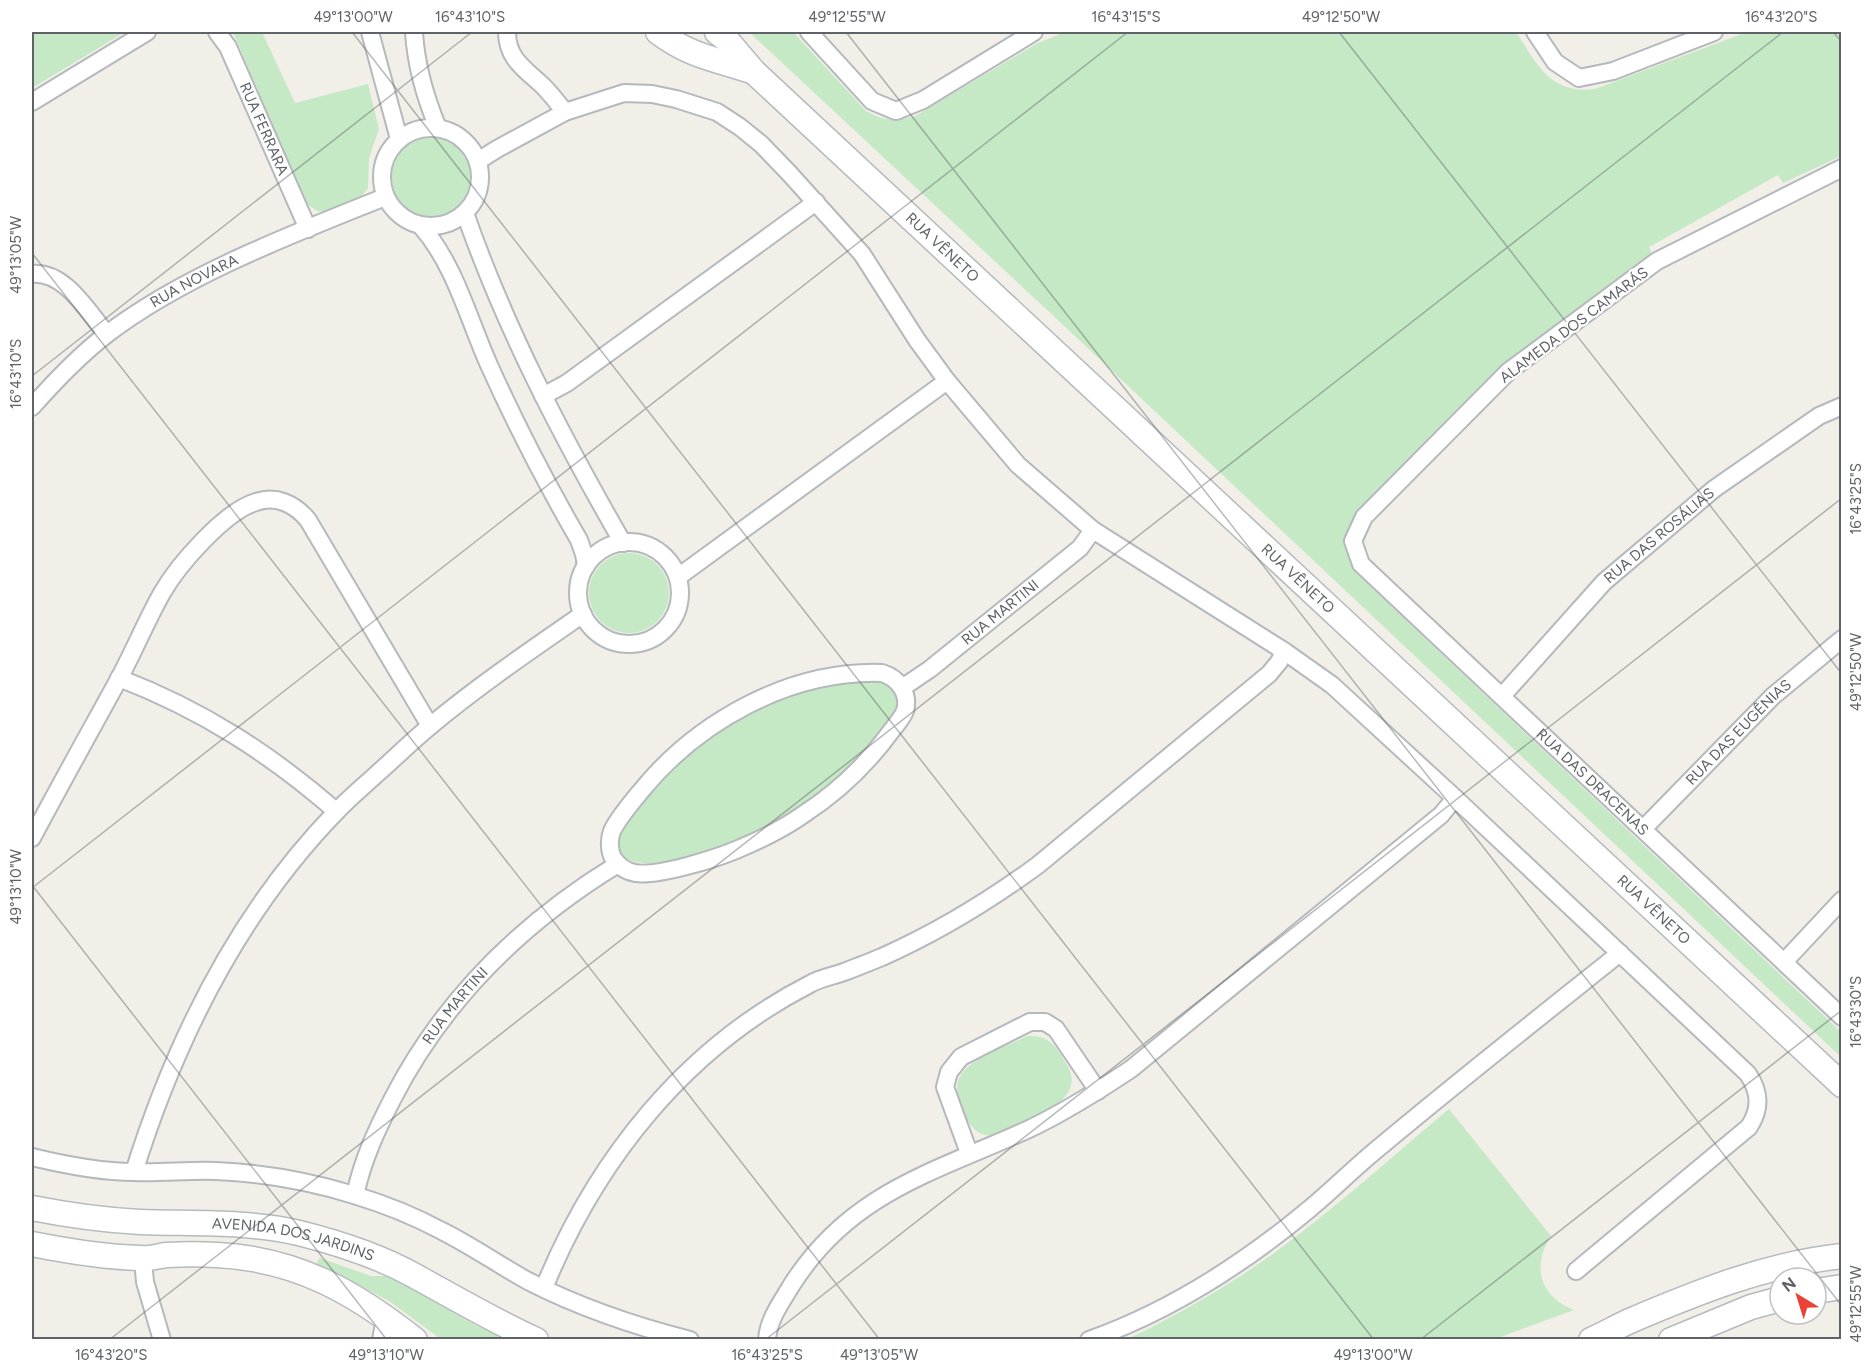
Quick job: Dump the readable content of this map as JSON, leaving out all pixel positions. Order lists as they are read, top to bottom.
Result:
{
  "streets": {
    "street": [
      "RUA FERRARA",
      "RUA VÊNETO",
      "RUA NOVARA",
      "ALAMEDA DOS CAMARÁS",
      "RUA DAS ROSÁLIAS",
      "RUA MARTINI",
      "RUA DAS EUGÊNIAS",
      "RUA DAS DRACENAS",
      "AVENIDA DOS JARDINS"
    ]
  },
  "crossings": [
    ["RUA FERRARA", "RUA NOVARA"],
    ["ALAMEDA DOS CAMARÁS", "RUA DAS DRACENAS"],
    ["RUA DAS ROSÁLIAS", "RUA DAS DRACENAS"],
    ["RUA DAS EUGÊNIAS", "RUA DAS DRACENAS"]
  ],
  "north": "top left",
  "coordinates": [
    "49°13'00\"W",
    "16°43'10\"S",
    "49°12'55\"W",
    "16°43'15\"S",
    "49°12'50\"W",
    "16°43'20\"S",
    "49°13'05\"W",
    "16°43'25\"S",
    "49°13'10\"W",
    "16°43'30\"S"
  ]
}
